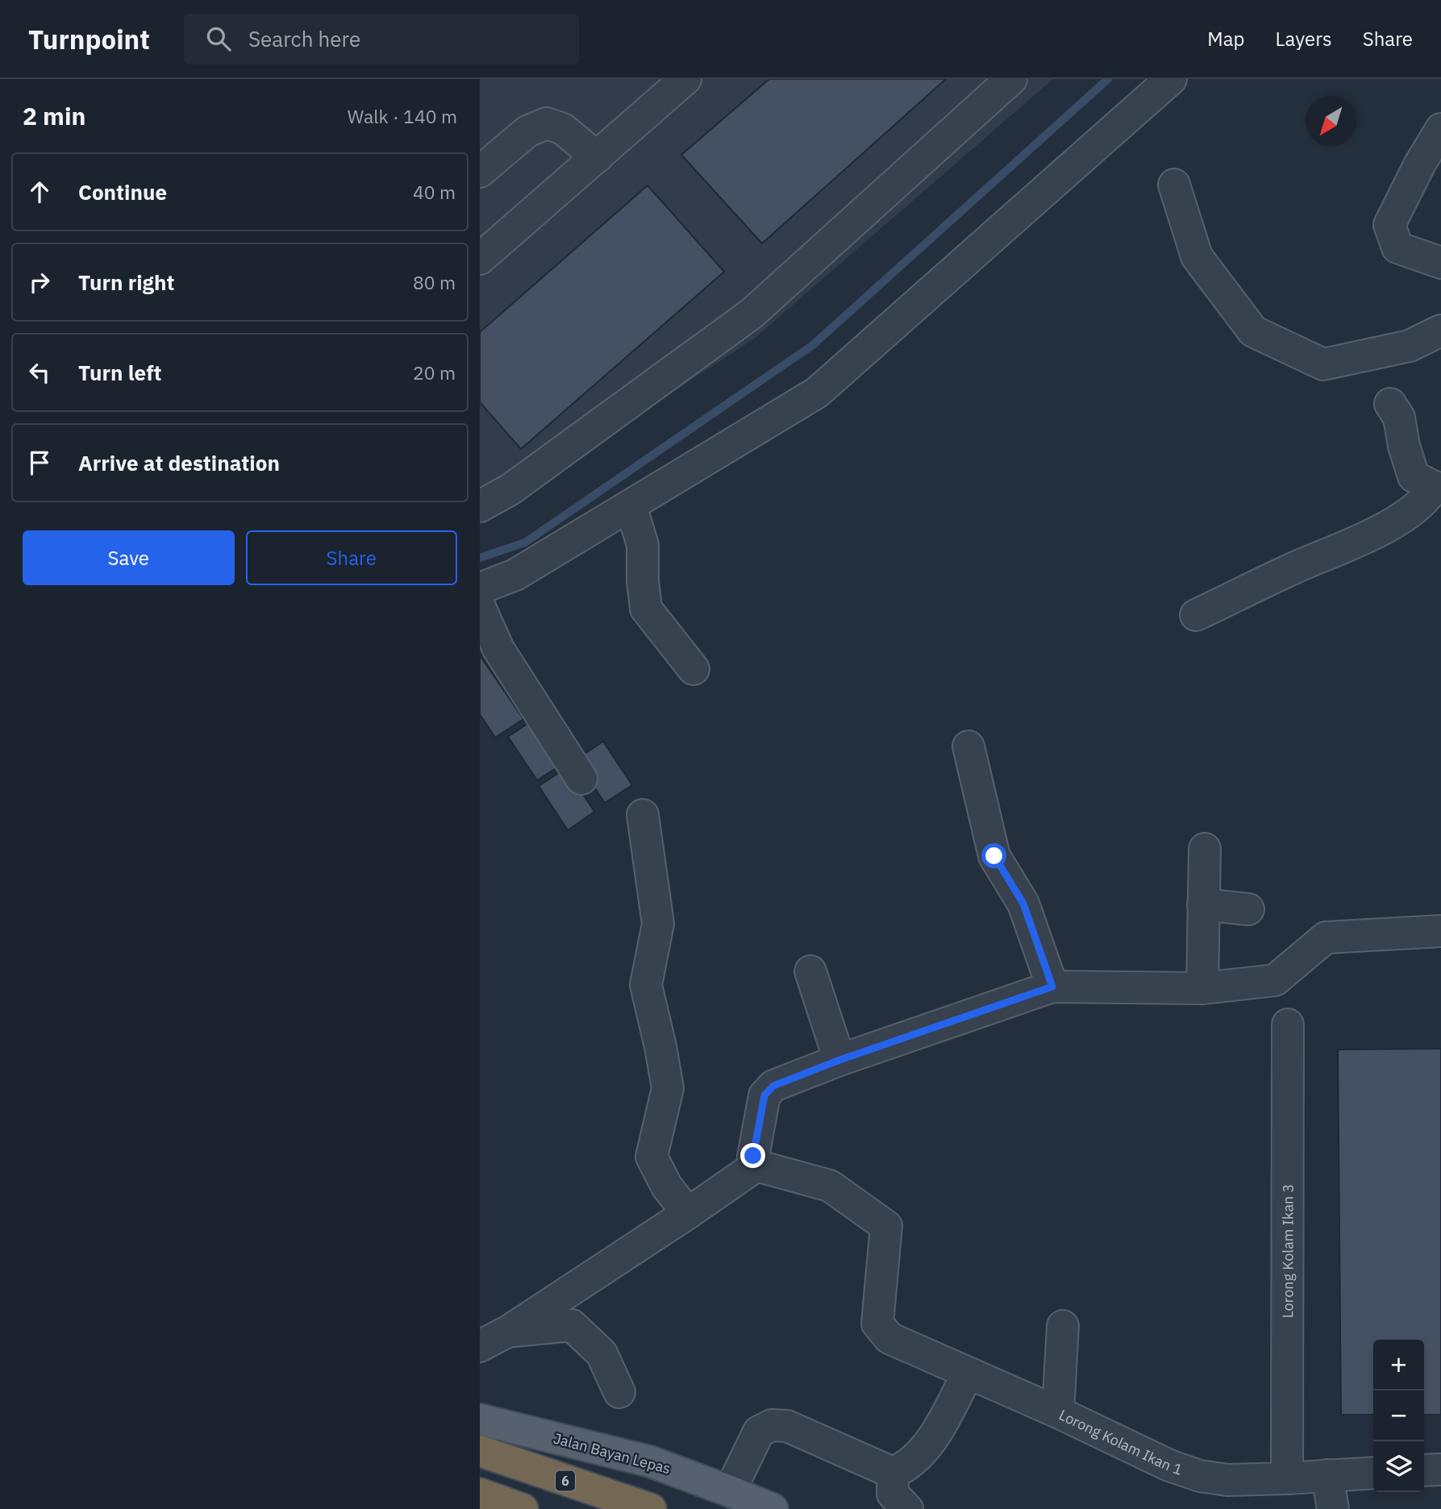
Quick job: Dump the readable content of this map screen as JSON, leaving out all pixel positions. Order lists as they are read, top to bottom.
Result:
{
  "streets": {
    "highway": ["6"],
    "main road": ["Jalan Bayan Lepas"],
    "street": ["Lorong Kolam Ikan 3", "Lorong Kolam Ikan 1"]
  },
  "crossings": [
    ["Lorong Kolam Ikan 3", "Lorong Kolam Ikan 1"]
  ],
  "north": "bottom left",
  "page": {
    "header": "Turnpoint",
    "search": "Search here",
    "nav": ["Map", "Layers", "Share"],
    "heading": ["2 min", "Walk · 140 m"],
    "list": [
      ["Continue", "40 m"],
      ["Turn right", "80 m"],
      ["Turn left", "20 m"],
      "Arrive at destination"
    ],
    "buttons": ["Save", "Share"],
    "map_buttons": ["+", "−"]
  }
}
